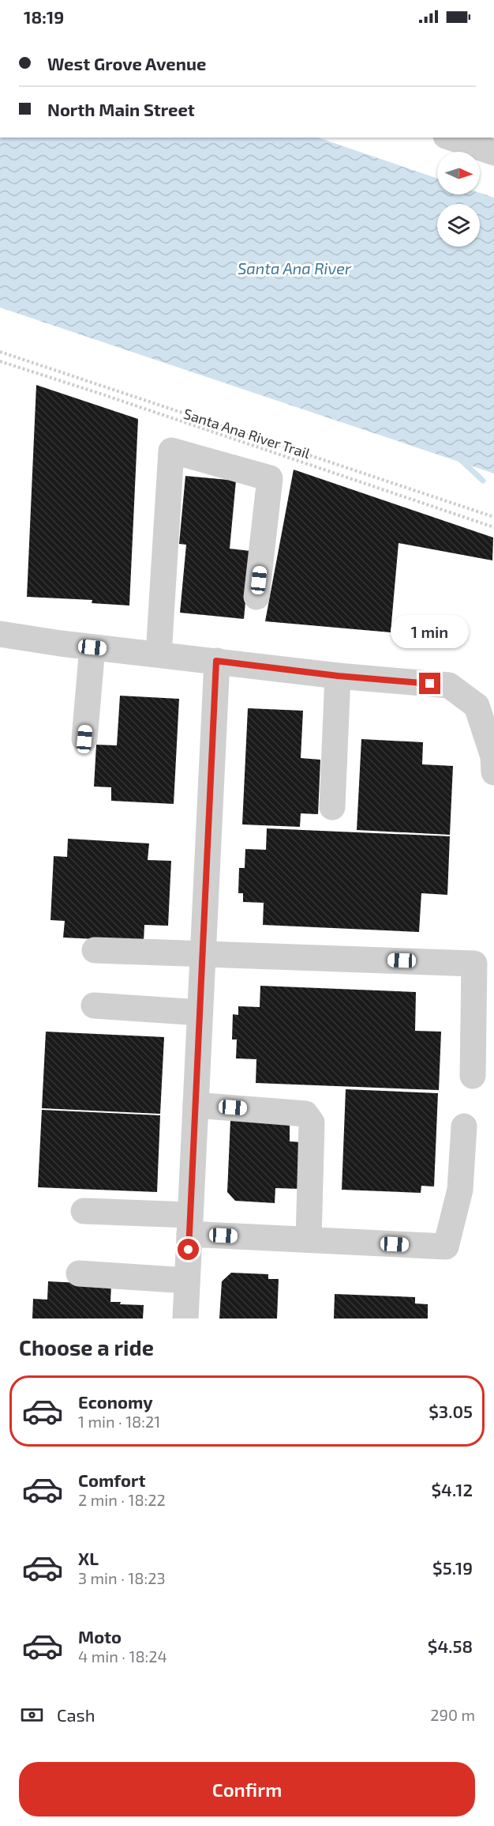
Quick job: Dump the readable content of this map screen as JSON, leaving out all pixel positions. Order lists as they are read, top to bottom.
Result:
{
  "streets": {
    "path": ["Santa Ana River Trail"]
  },
  "water": ["Santa Ana River"],
  "north": "right",
  "page": {
    "status": "18:19",
    "banner": ["West Grove Avenue", "North Main Street"],
    "bubble": "1 min",
    "heading": "Choose a ride",
    "list": [
      {
        "name": "Economy",
        "note": "1 min · 18:21",
        "value": "$3.05"
      },
      {
        "name": "Comfort",
        "note": "2 min · 18:22",
        "value": "$4.12"
      },
      {
        "name": "XL",
        "note": "3 min · 18:23",
        "value": "$5.19"
      },
      {
        "name": "Moto",
        "note": "4 min · 18:24",
        "value": "$4.58"
      }
    ],
    "pay": ["Cash", "290 m"],
    "buttons": "Confirm"
  }
}
